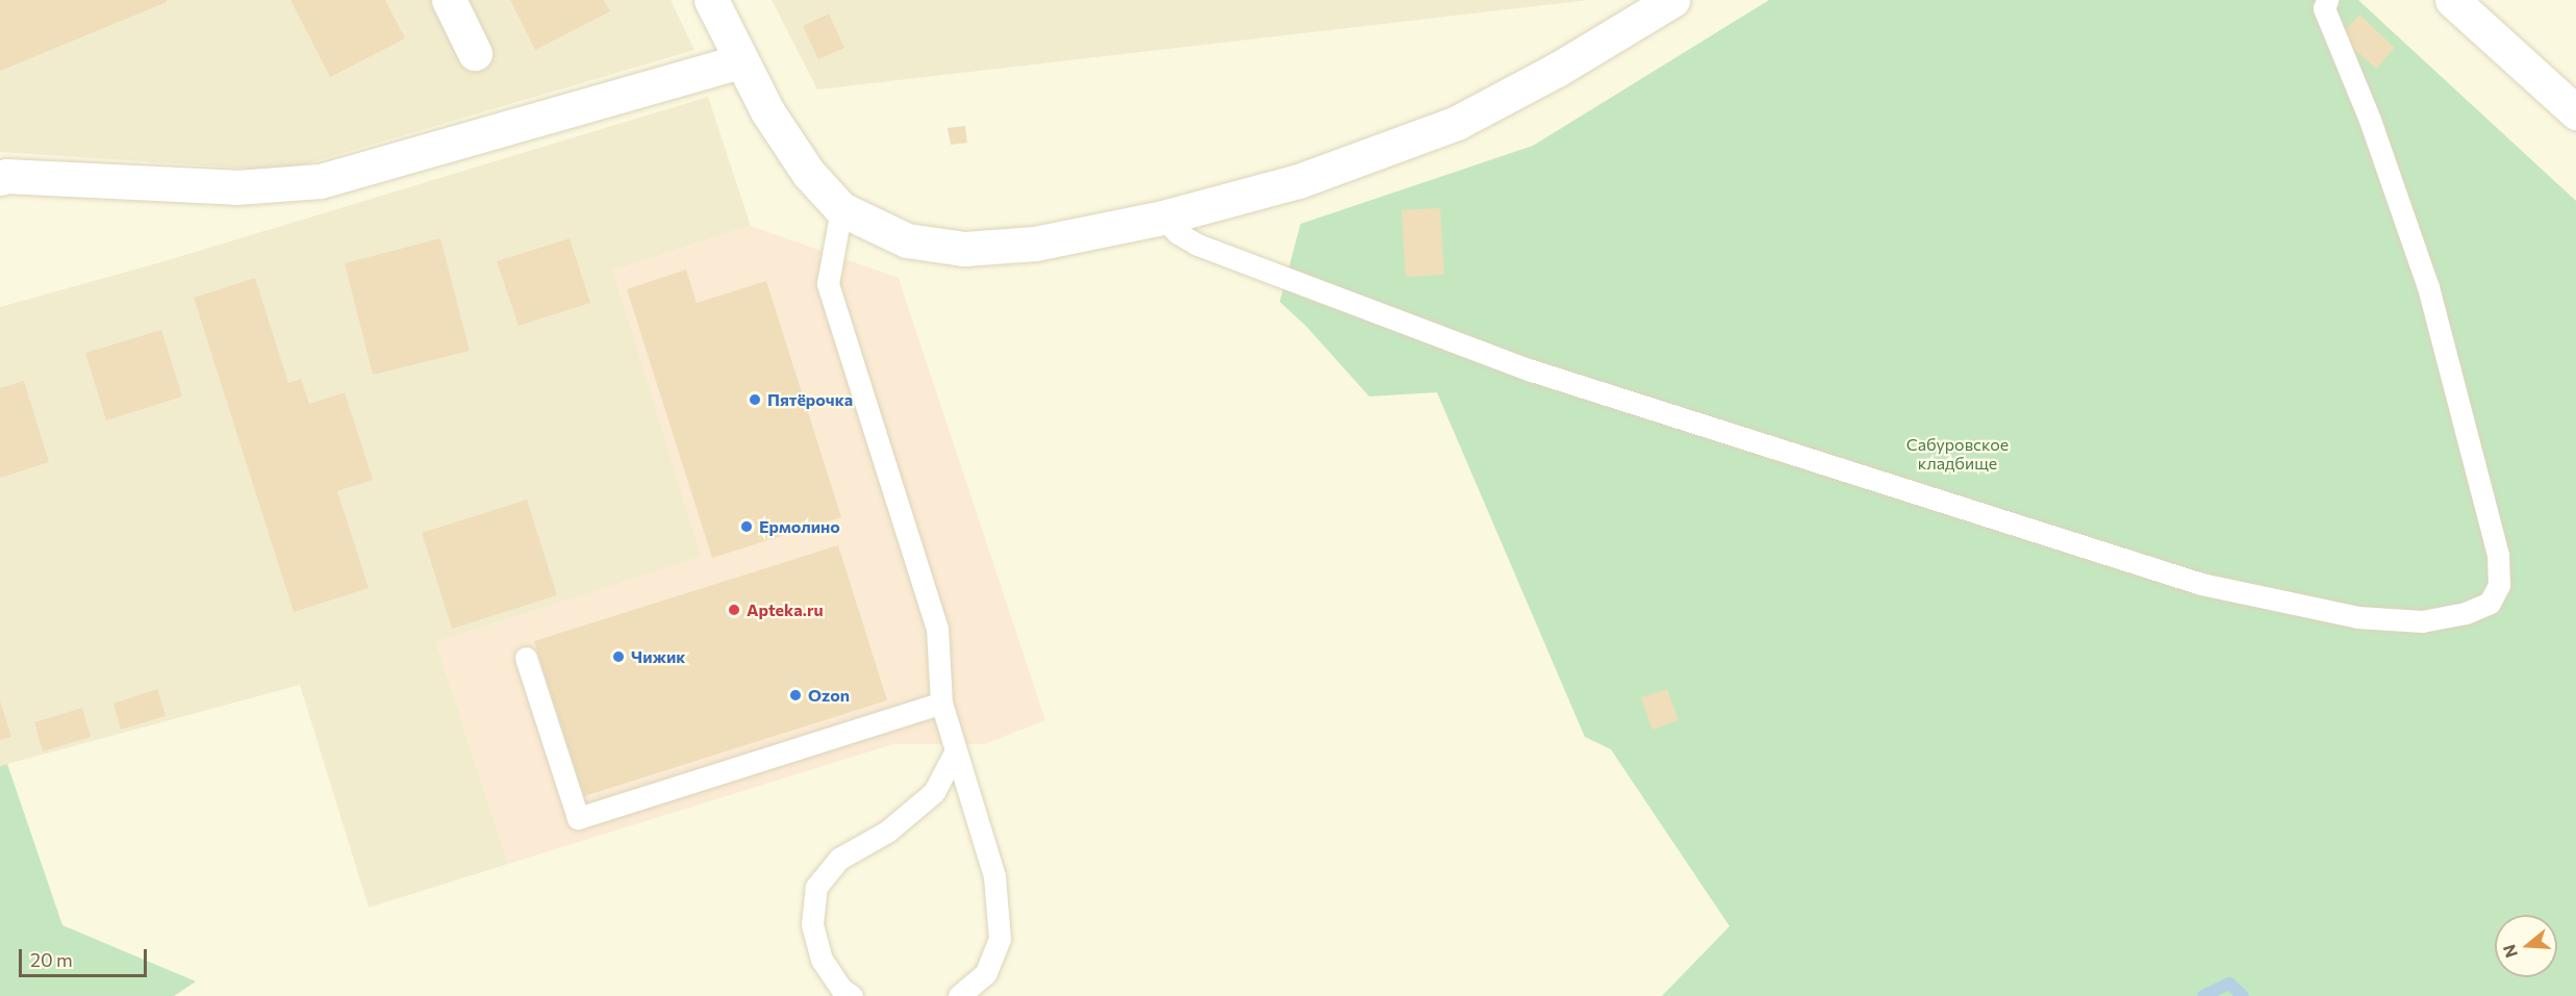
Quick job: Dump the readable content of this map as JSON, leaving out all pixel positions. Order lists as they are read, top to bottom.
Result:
{
  "parks": ["Сабуровское кладбище"],
  "places": [
    "Пятёрочка",
    "Ермолино",
    "Apteka.ru",
    "Чижик",
    "Ozon"
  ],
  "scale_bar": "20 m",
  "north": "left"
}
